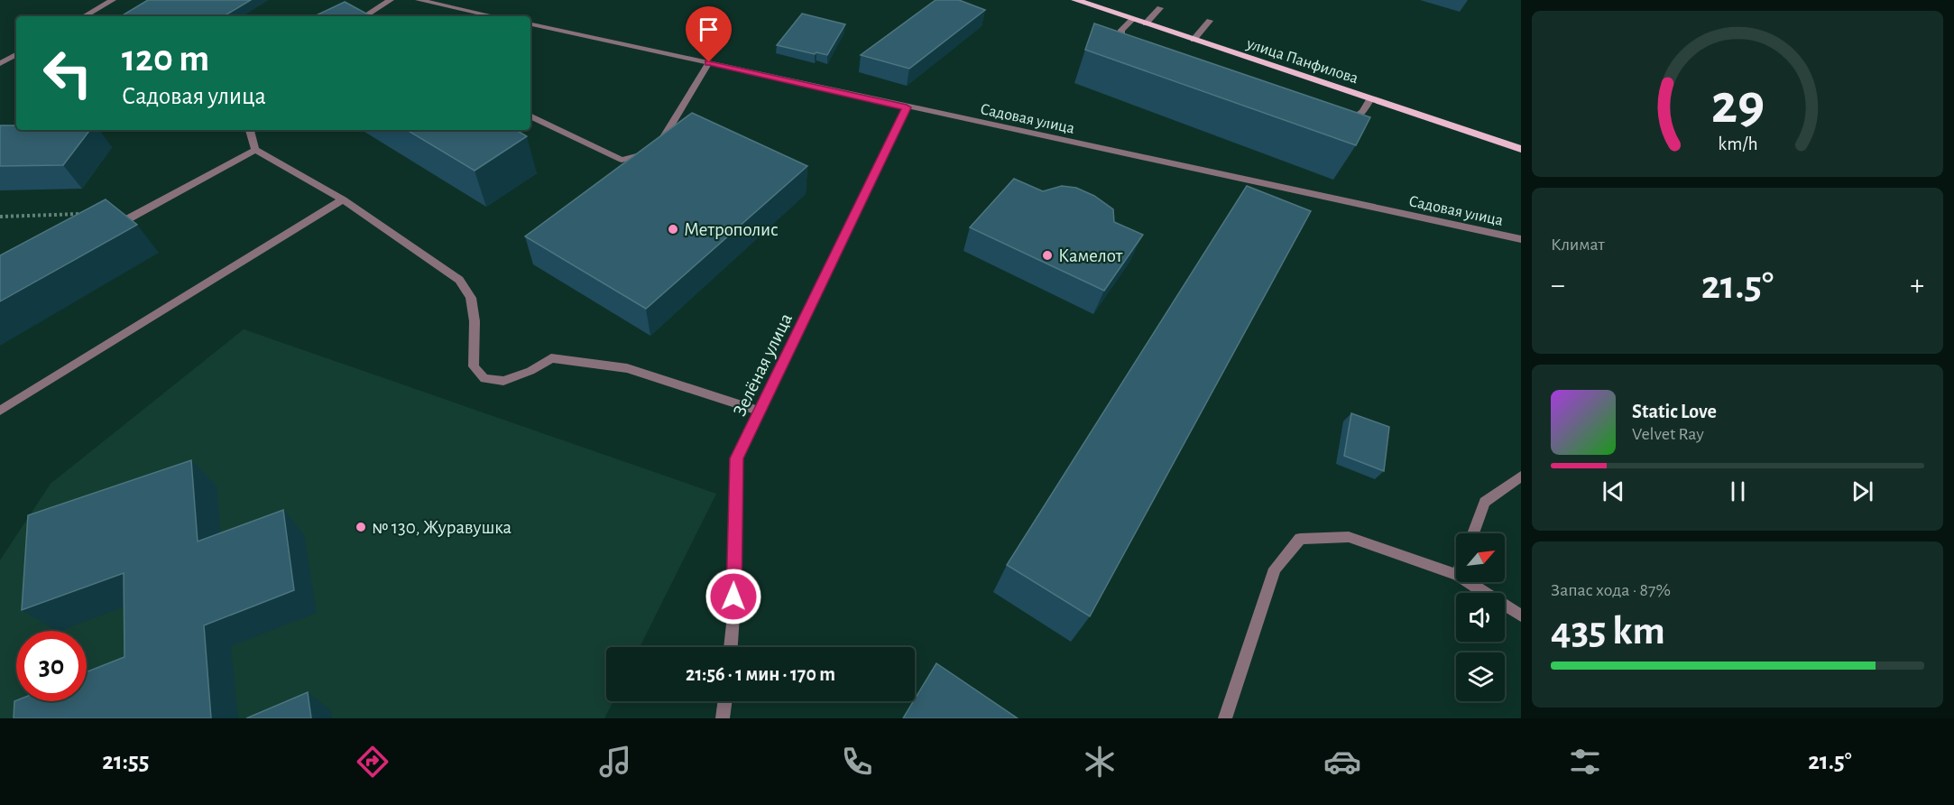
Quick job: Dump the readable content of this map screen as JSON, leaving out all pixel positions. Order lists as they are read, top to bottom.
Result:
{
  "streets": {
    "main road": ["улица Панфилова"],
    "street": ["Садовая улица", "Зелёная улица"]
  },
  "crossings": [
    ["Садовая улица", "Зелёная улица"]
  ],
  "places": ["Метрополис", "Камелот", "№ 130, Журавушка"],
  "north": "top right",
  "page": {
    "turn": ["120 m", "Садовая улица"],
    "tile": [
      "Климат",
      ["Запас хода · 87%", "435 km"]
    ],
    "heat": ["−", "21.5°", "+"],
    "song": ["Static Love", "Velvet Ray"],
    "limit": "30",
    "trip": "21:56 · 1 мин · 170 m",
    "tabs": ["21:55", "21.5°"],
    "gauge": ["29", "km/h"]
  }
}
